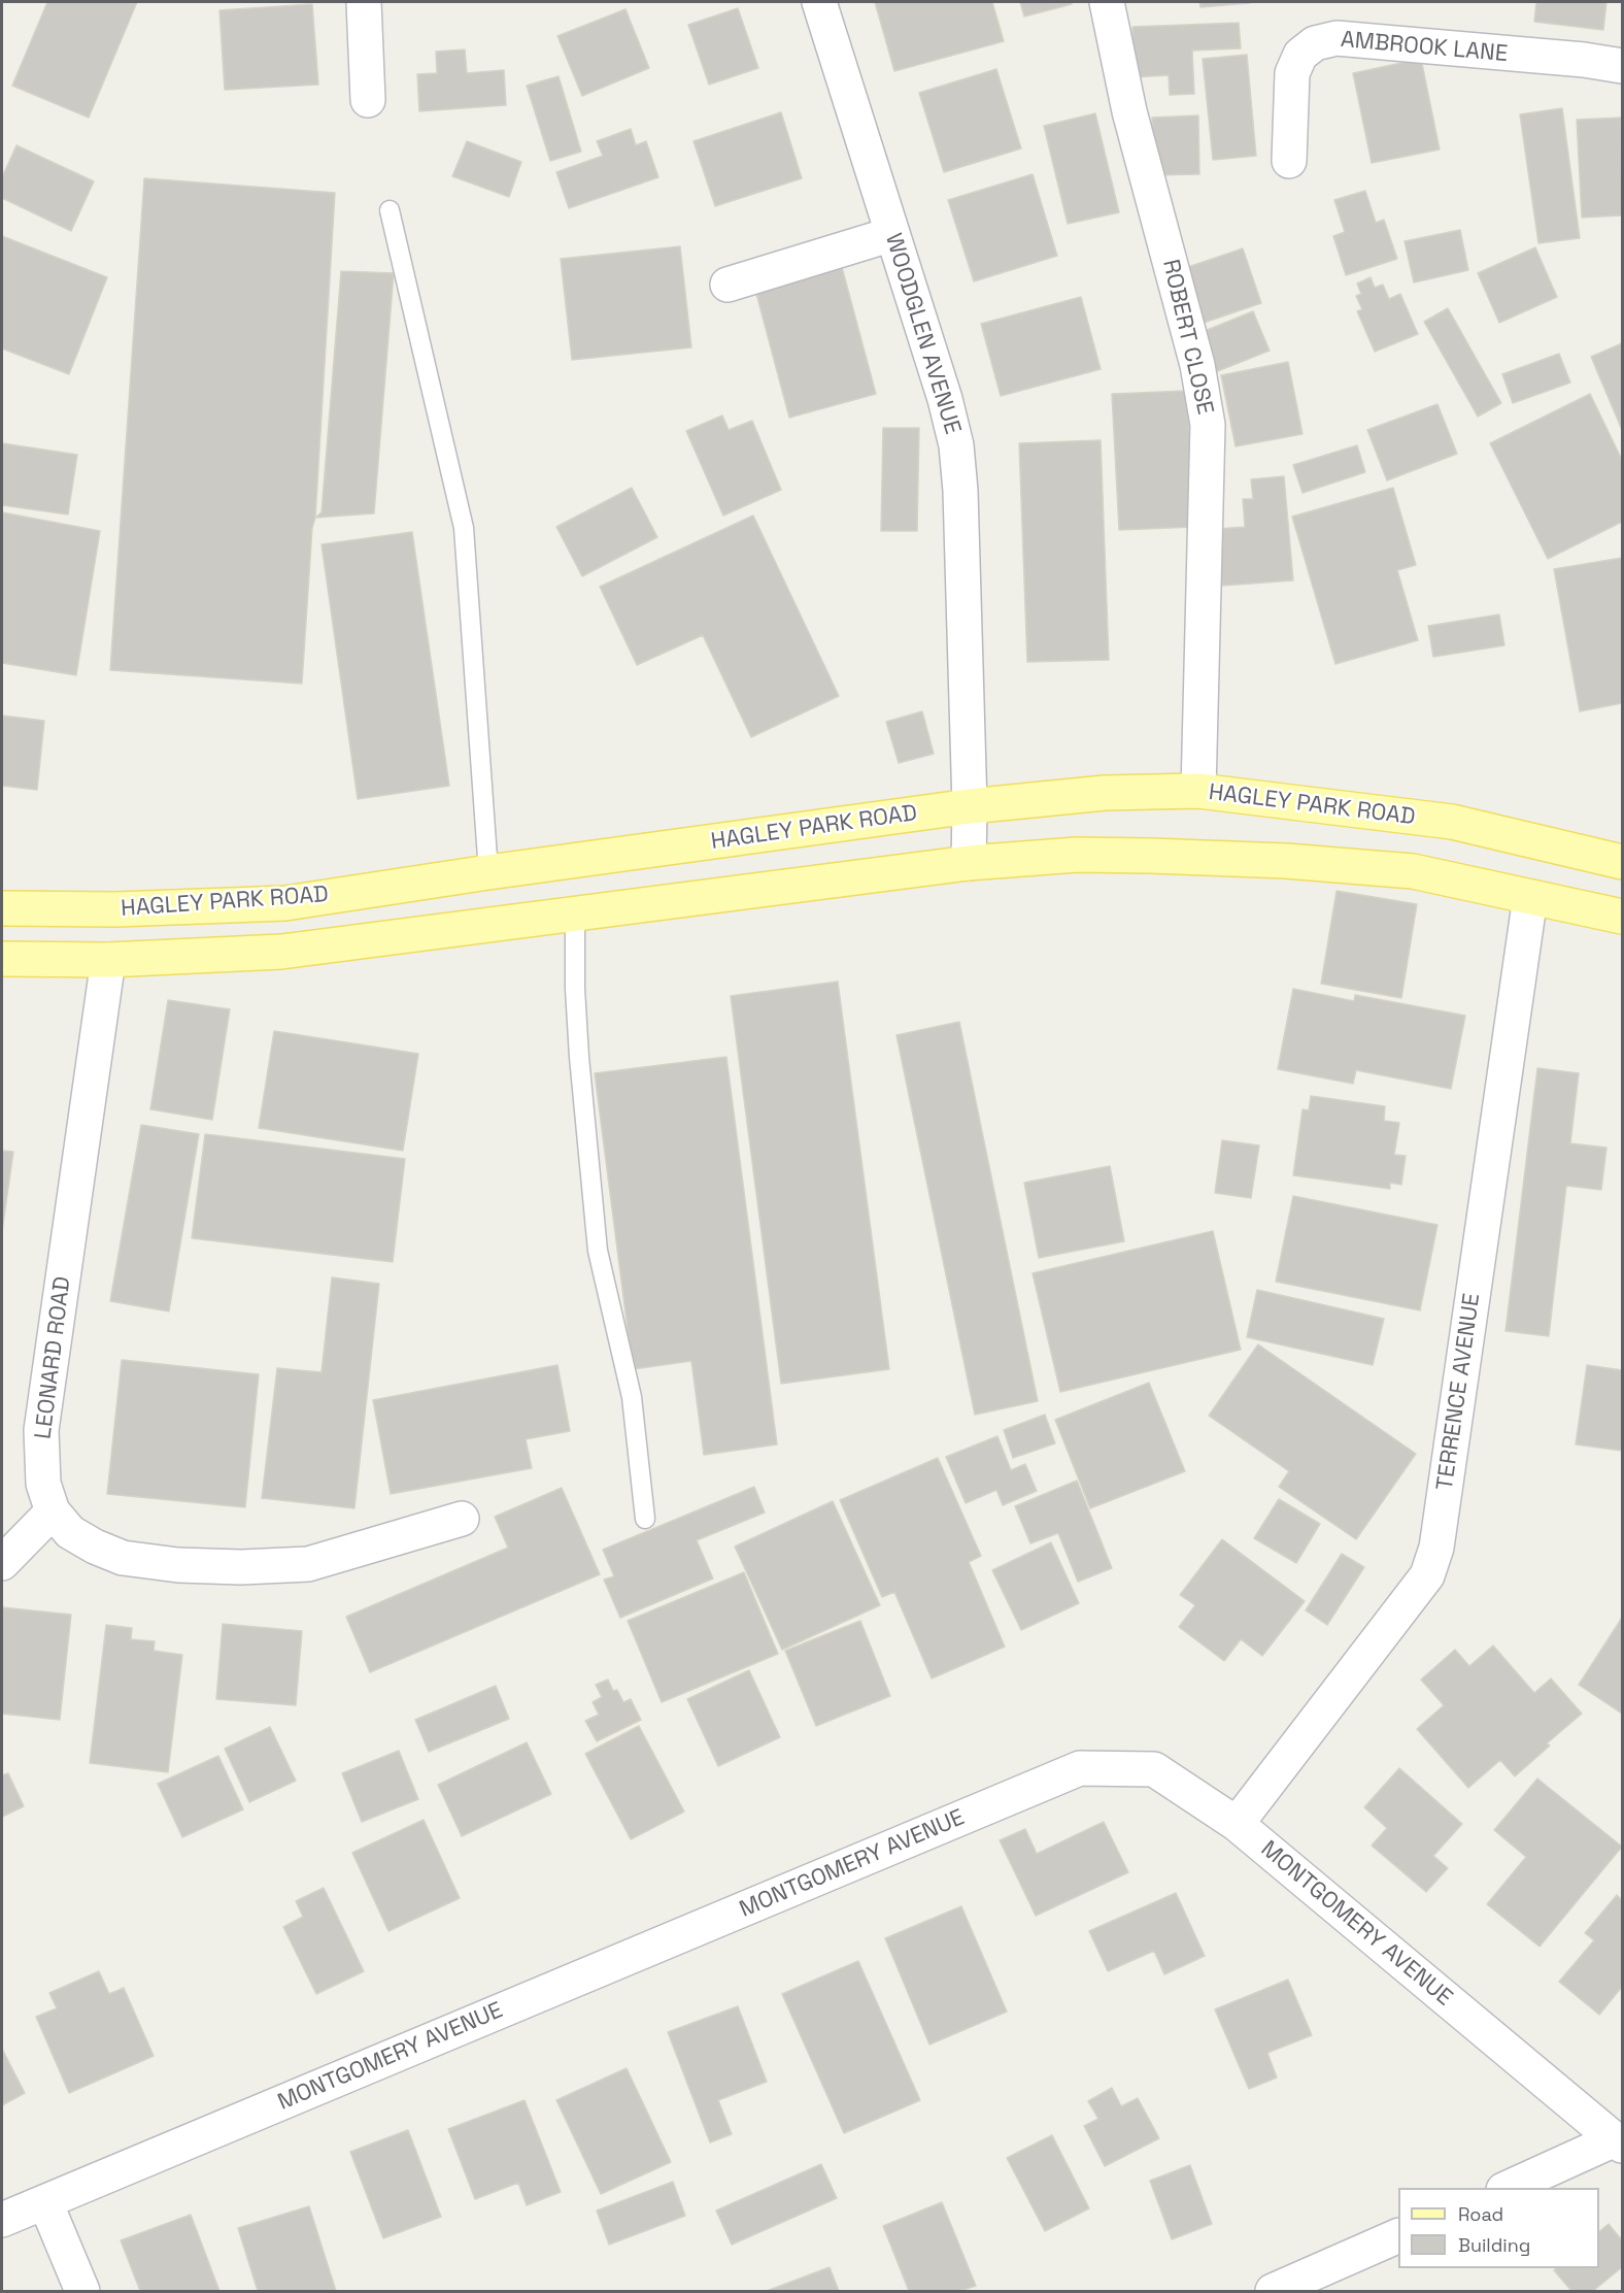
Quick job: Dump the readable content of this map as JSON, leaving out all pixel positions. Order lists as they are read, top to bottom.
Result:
{
  "streets": {
    "main road": ["HAGLEY PARK ROAD"],
    "street": [
      "AMBROOK LANE",
      "WOODGLEN AVENUE",
      "ROBERT CLOSE",
      "LEONARD ROAD",
      "TERRENCE AVENUE",
      "MONTGOMERY AVENUE"
    ]
  },
  "crossings": [
    ["WOODGLEN AVENUE", "HAGLEY PARK ROAD"],
    ["ROBERT CLOSE", "HAGLEY PARK ROAD"],
    ["TERRENCE AVENUE", "MONTGOMERY AVENUE"]
  ],
  "legend": ["Road", "Building"]
}
